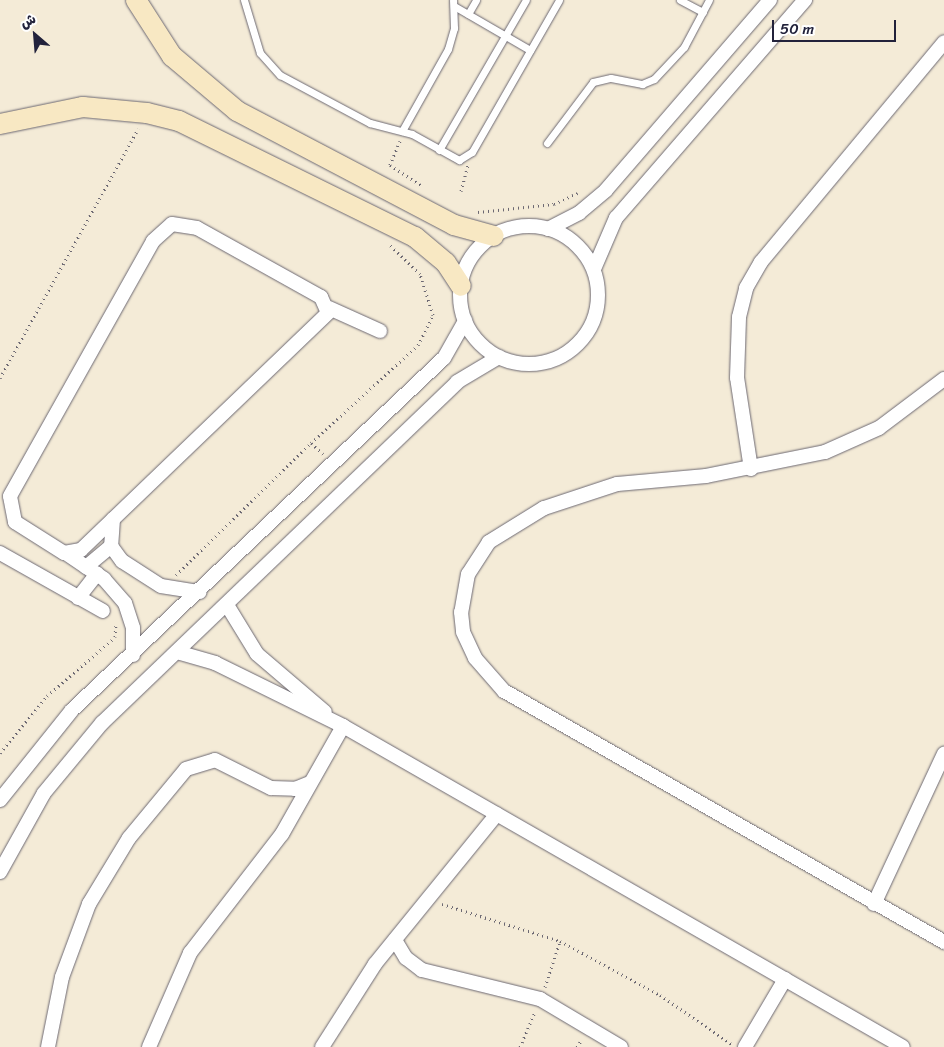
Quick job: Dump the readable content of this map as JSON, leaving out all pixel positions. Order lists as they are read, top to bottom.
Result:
{
  "scale_bar": "50 m",
  "north": "top left"
}
